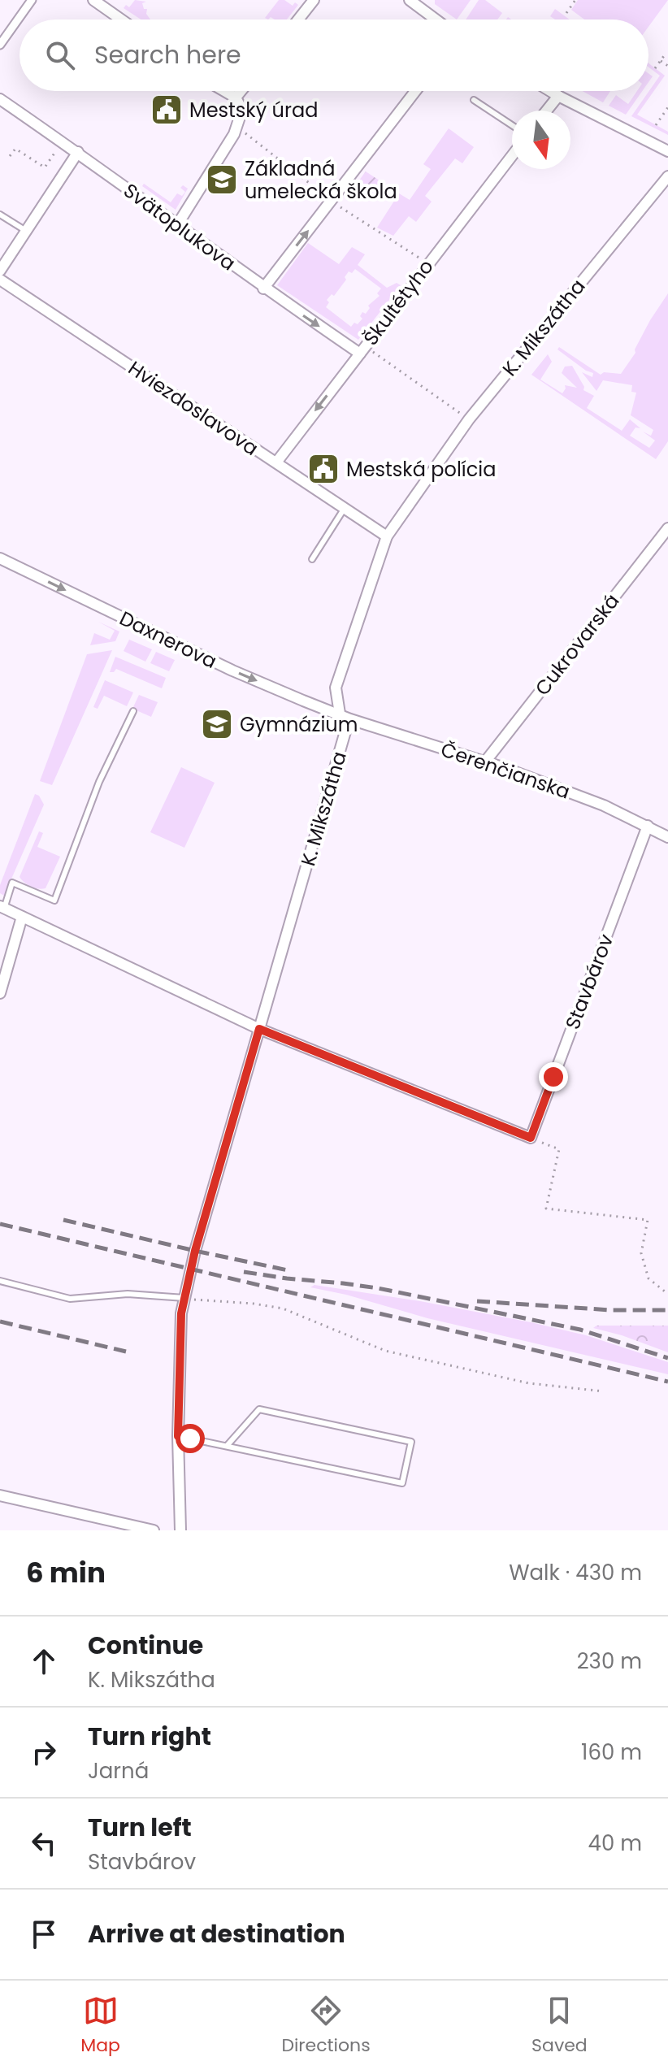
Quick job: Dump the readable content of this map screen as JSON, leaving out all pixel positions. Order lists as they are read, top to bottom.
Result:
{
  "streets": {
    "street": [
      "Svätoplukova",
      "Škultétyho",
      "K. Mikszátha",
      "Hviezdoslavova",
      "Daxnerova",
      "Cukrovarská",
      "Čerenčianska",
      "Stavbárov"
    ]
  },
  "crossings": [
    ["Svätoplukova", "Škultétyho"],
    ["Škultétyho", "Hviezdoslavova"],
    ["K. Mikszátha", "Hviezdoslavova"],
    ["K. Mikszátha", "Daxnerova"],
    ["K. Mikszátha", "Čerenčianska"],
    ["Daxnerova", "Čerenčianska"],
    ["Cukrovarská", "Čerenčianska"],
    ["Čerenčianska", "Stavbárov"]
  ],
  "one_way": ["Škultétyho", "Daxnerova"],
  "places": {
    "public building": ["Mestský úrad", "Mestská polícia"],
    "school or university": ["Základná umelecká škola", "Gymnázium"]
  },
  "north": "bottom",
  "page": {
    "search": "Search here",
    "heading": ["6 min", "Walk · 430 m"],
    "list": [
      ["Continue", "K. Mikszátha", "230 m"],
      ["Turn right", "Jarná", "160 m"],
      ["Turn left", "Stavbárov", "40 m"],
      "Arrive at destination"
    ],
    "nav": ["Map", "Directions", "Saved"]
  }
}
